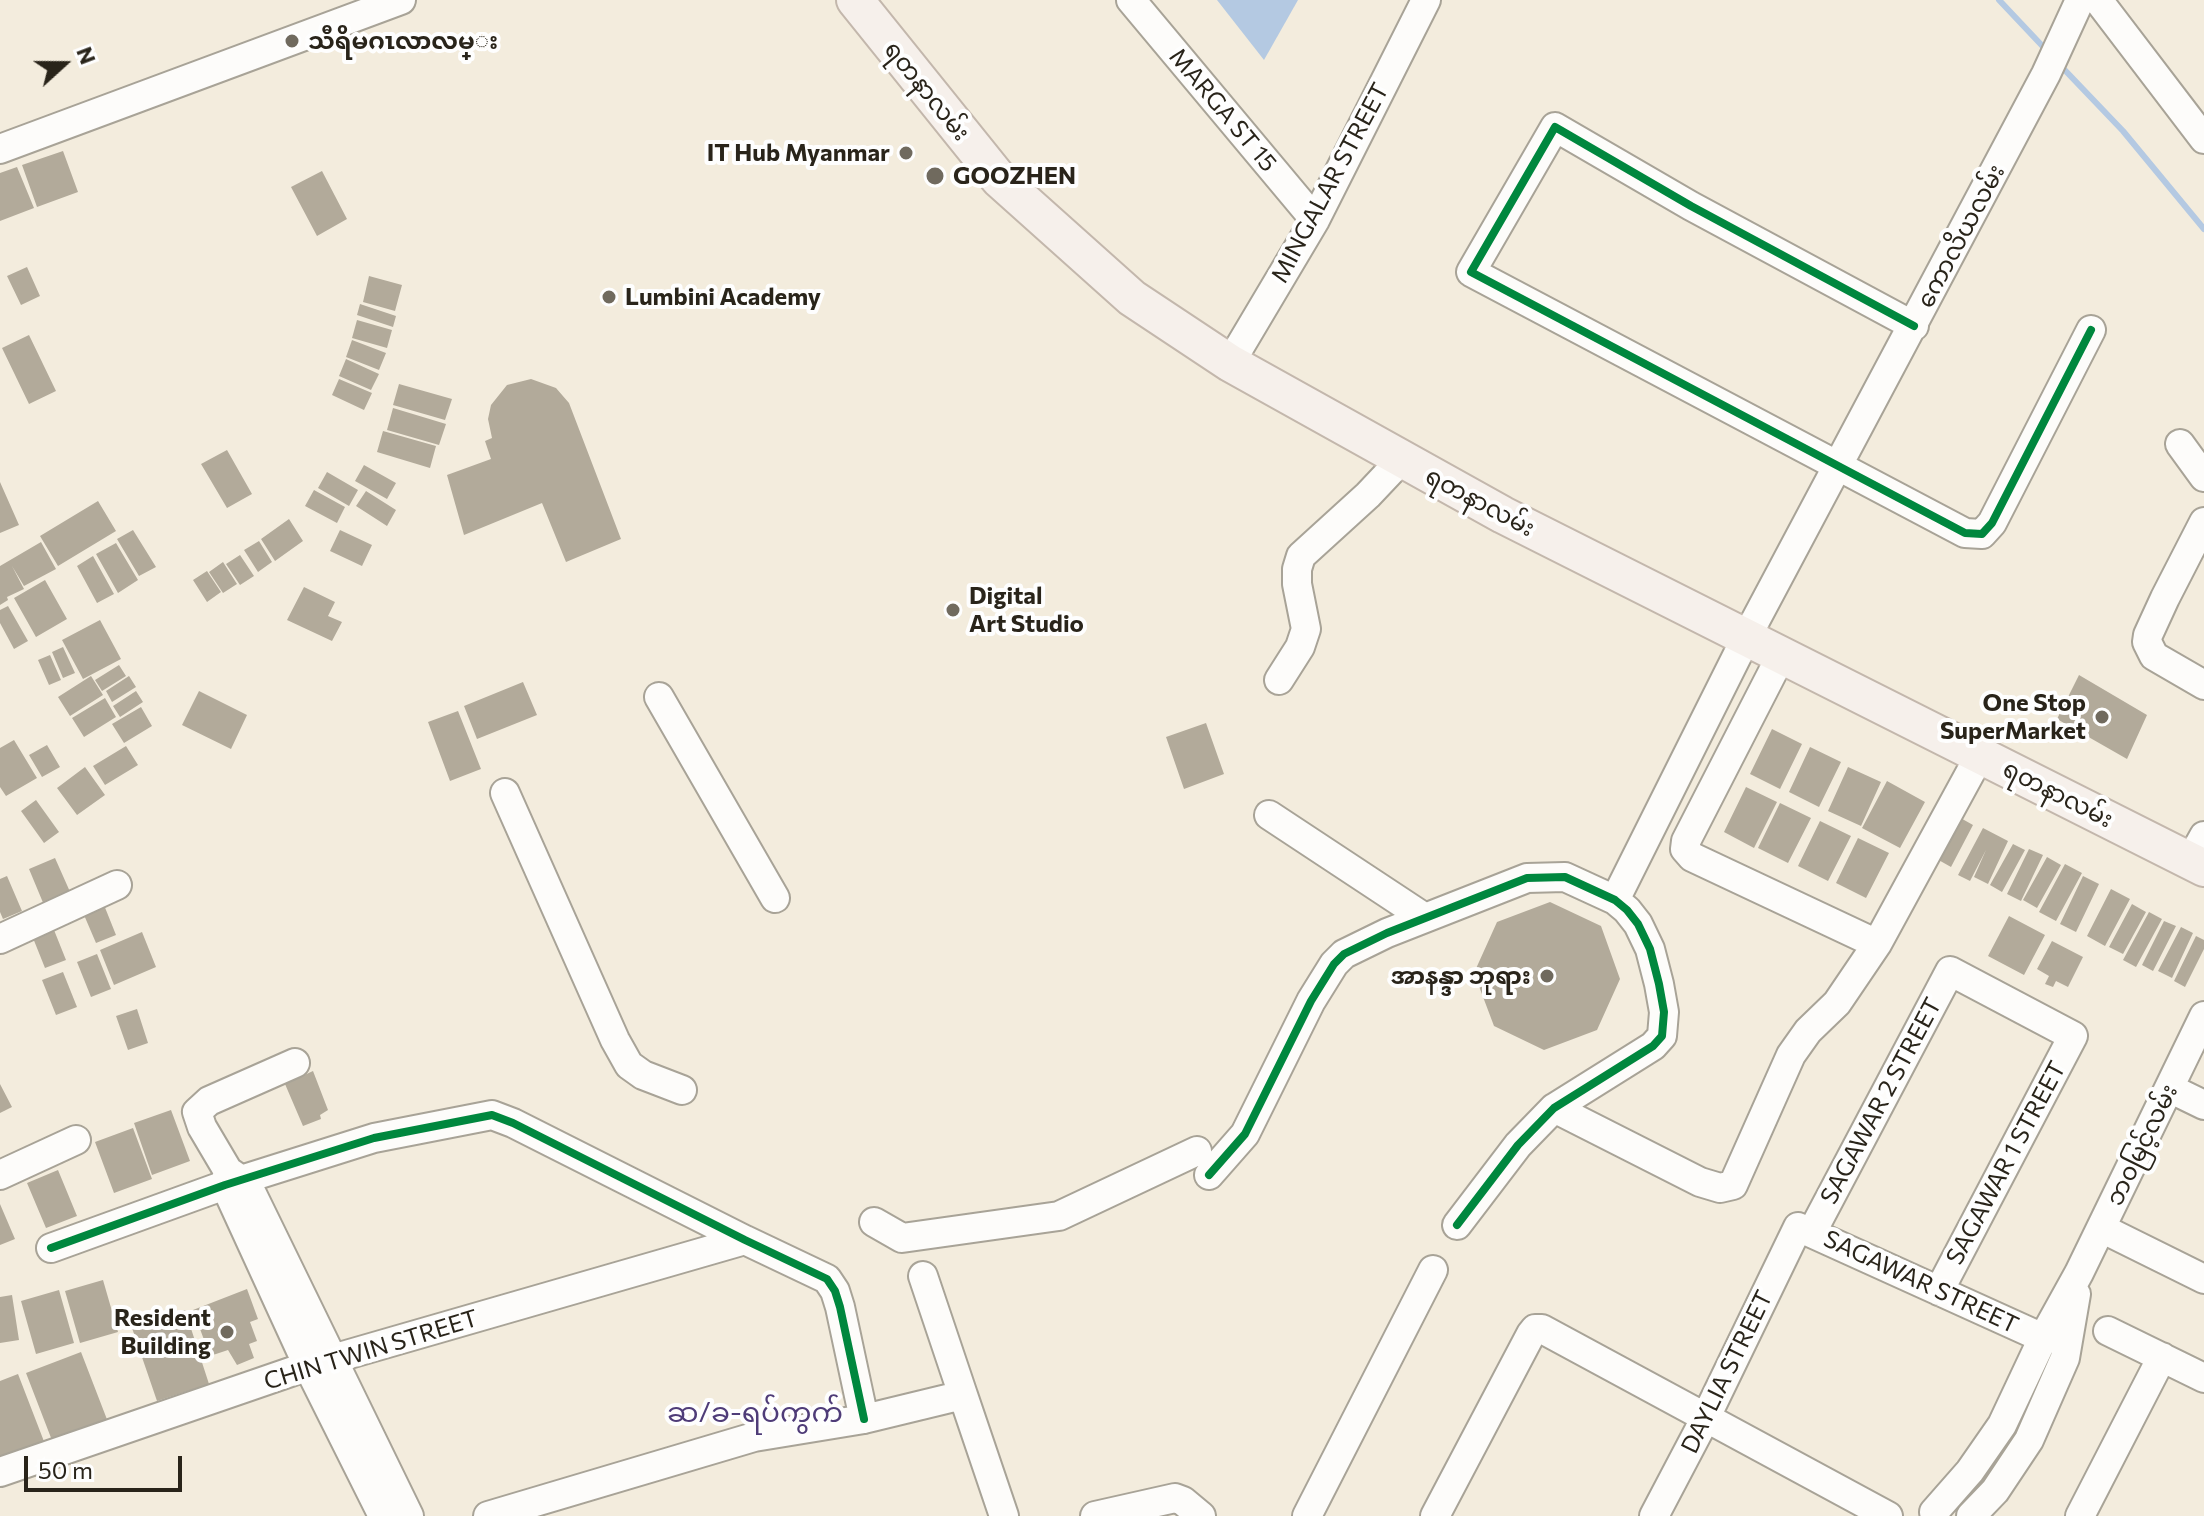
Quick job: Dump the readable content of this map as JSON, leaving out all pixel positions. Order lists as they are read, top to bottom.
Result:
{
  "streets": {
    "main road": ["ရတနာလမ်း"],
    "street": [
      "MARGA ST 15",
      "MINGALAR STREET",
      "ကောလိယလမ်း",
      "SAGAWAR 2 STREET",
      "ဘ၀မြင့်လမ်း",
      "SAGAWAR 1 STREET",
      "SAGAWAR STREET",
      "CHIN TWIN STREET",
      "DAYLIA STREET"
    ]
  },
  "crossings": [
    ["ရတနာလမ်း", "MINGALAR STREET"],
    ["ရတနာလမ်း", "ကောလိယလမ်း"],
    ["MARGA ST 15", "MINGALAR STREET"],
    ["SAGAWAR 2 STREET", "SAGAWAR 1 STREET"],
    ["SAGAWAR 2 STREET", "SAGAWAR STREET"],
    ["SAGAWAR 2 STREET", "DAYLIA STREET"],
    ["ဘ၀မြင့်လမ်း", "SAGAWAR STREET"],
    ["SAGAWAR 1 STREET", "SAGAWAR STREET"],
    ["SAGAWAR STREET", "DAYLIA STREET"]
  ],
  "districts": ["ဆ/ခ-ရပ်ကွက်"],
  "places": [
    "သီရိမဂၤလာလမ္‌း",
    "IT Hub Myanmar",
    "GOOZHEN",
    "Lumbini Academy",
    "Digital Art Studio",
    "One Stop SuperMarket",
    "အာနန္ဒာ ဘုရား",
    "Resident Building"
  ],
  "scale_bar": "50 m",
  "north": "right"
}
